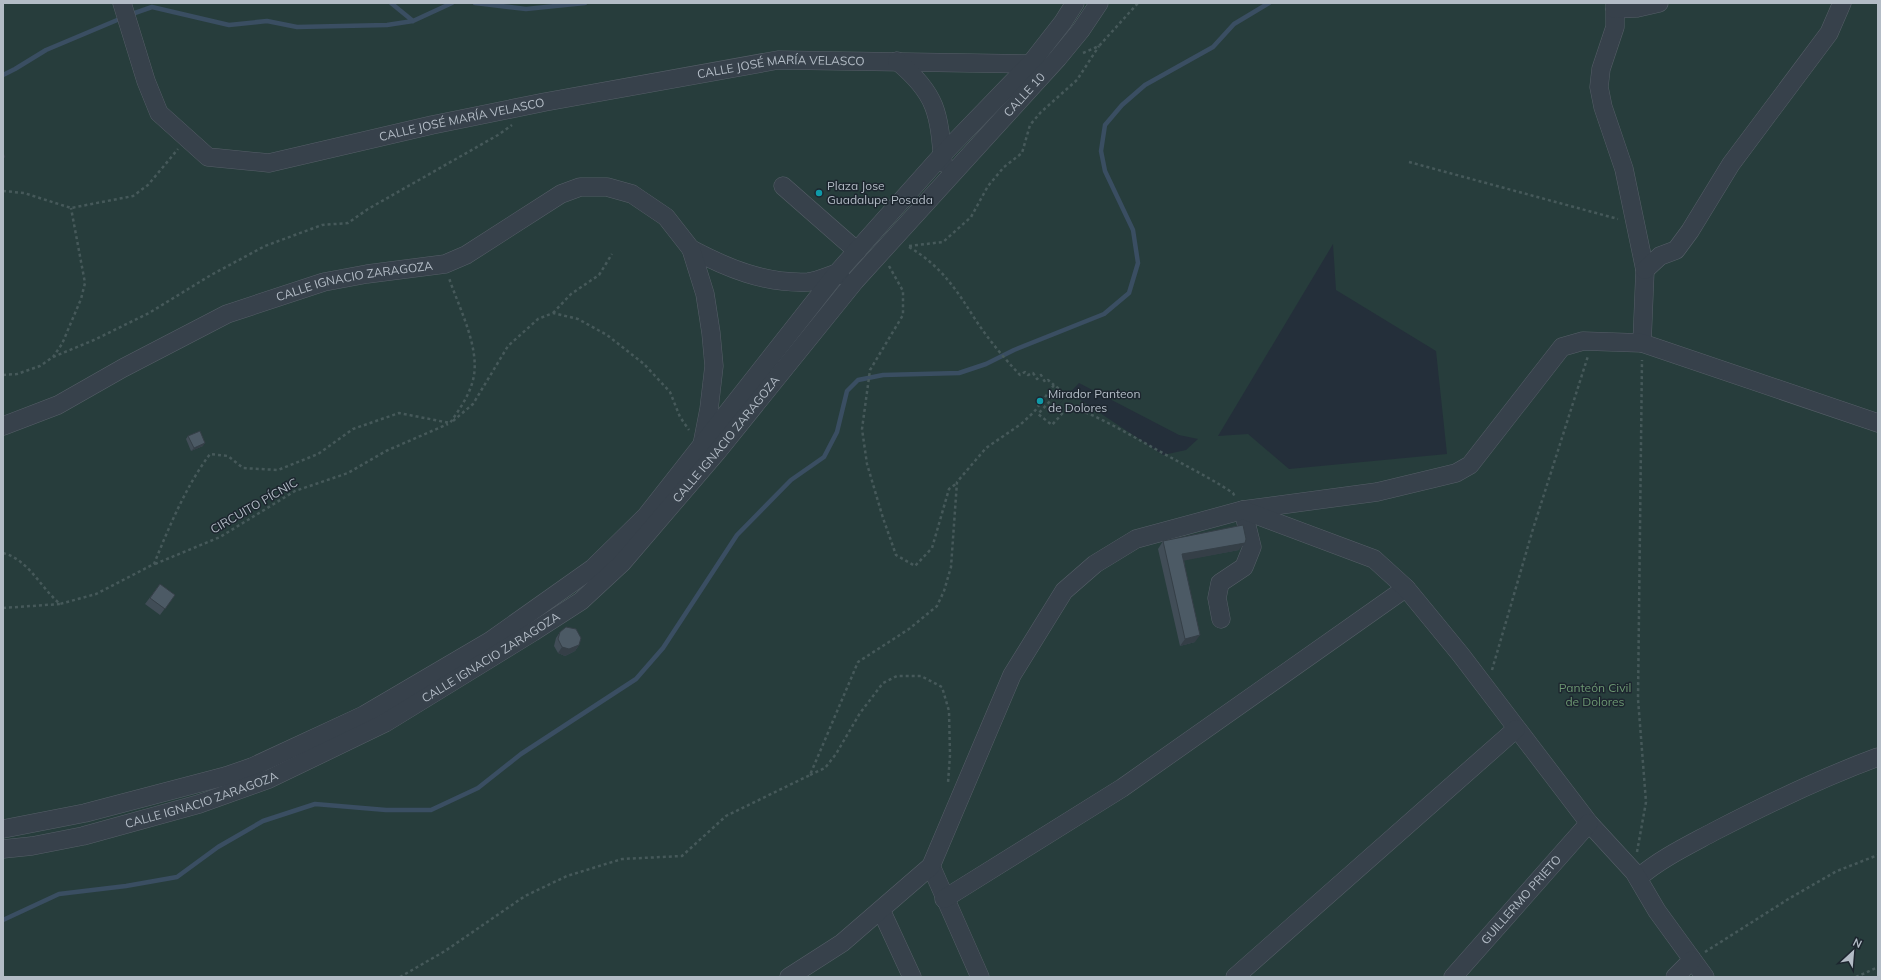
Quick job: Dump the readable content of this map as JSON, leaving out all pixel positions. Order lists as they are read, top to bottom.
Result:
{
  "streets": {
    "street": [
      "CALLE JOSÉ MARÍA VELASCO",
      "CALLE 10",
      "CALLE IGNACIO ZARAGOZA",
      "GUILLERMO PRIETO"
    ],
    "path": ["CIRCUITO PÍCNIC"]
  },
  "crossings": [
    ["CALLE JOSÉ MARÍA VELASCO", "CALLE 10"],
    ["CALLE 10", "CALLE IGNACIO ZARAGOZA"]
  ],
  "parks": ["Panteón Civil de Dolores"],
  "places": ["Plaza Jose Guadalupe Posada", "Mirador Panteon de Dolores"],
  "north": "top right"
}
